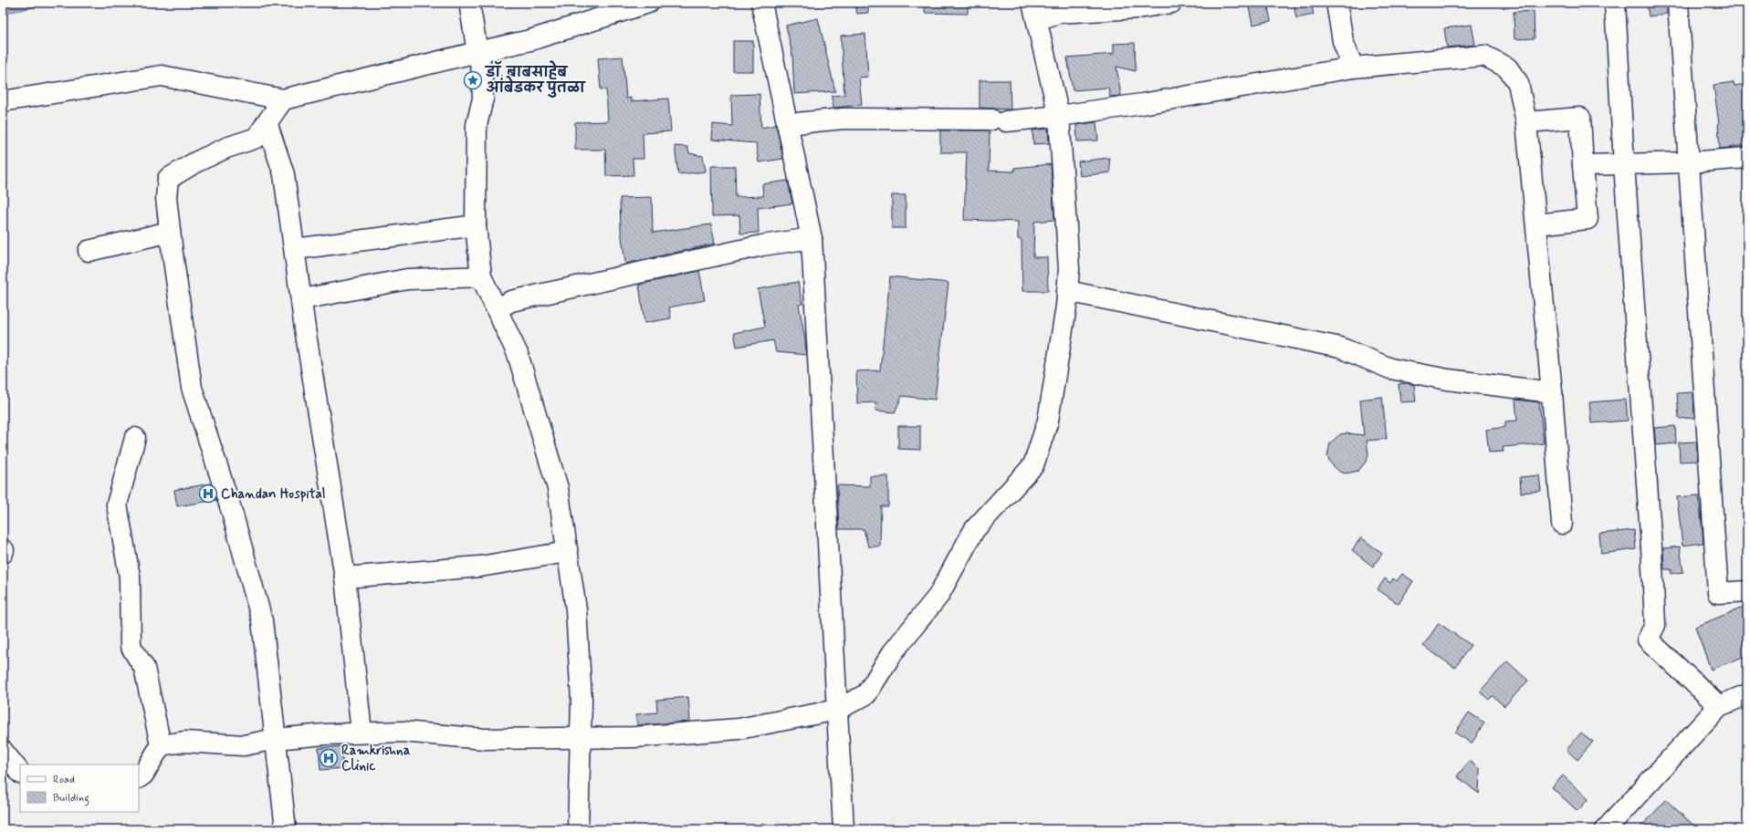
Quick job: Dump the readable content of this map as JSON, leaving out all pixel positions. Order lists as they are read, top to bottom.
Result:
{
  "places": {
    "place": ["डॉ. बाबसाहेब आंबेडकर पुतळा"],
    "hospital": ["Chandan Hospital", "Ramkrishna Clinic"]
  },
  "legend": ["Road", "Building"]
}
